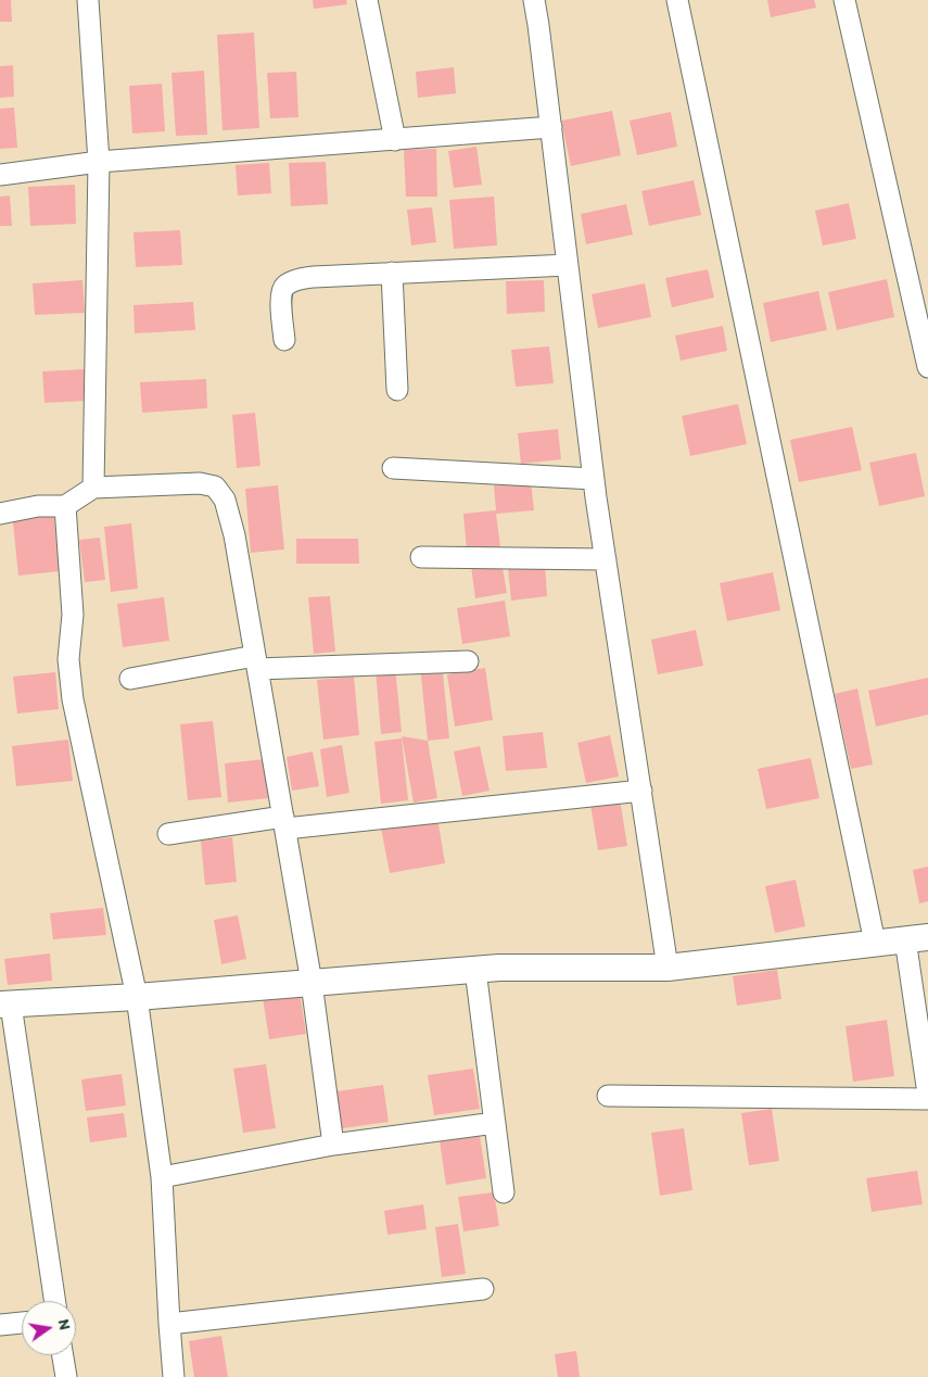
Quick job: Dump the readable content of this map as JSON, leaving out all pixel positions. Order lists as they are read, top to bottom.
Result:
{
  "north": "right"
}
